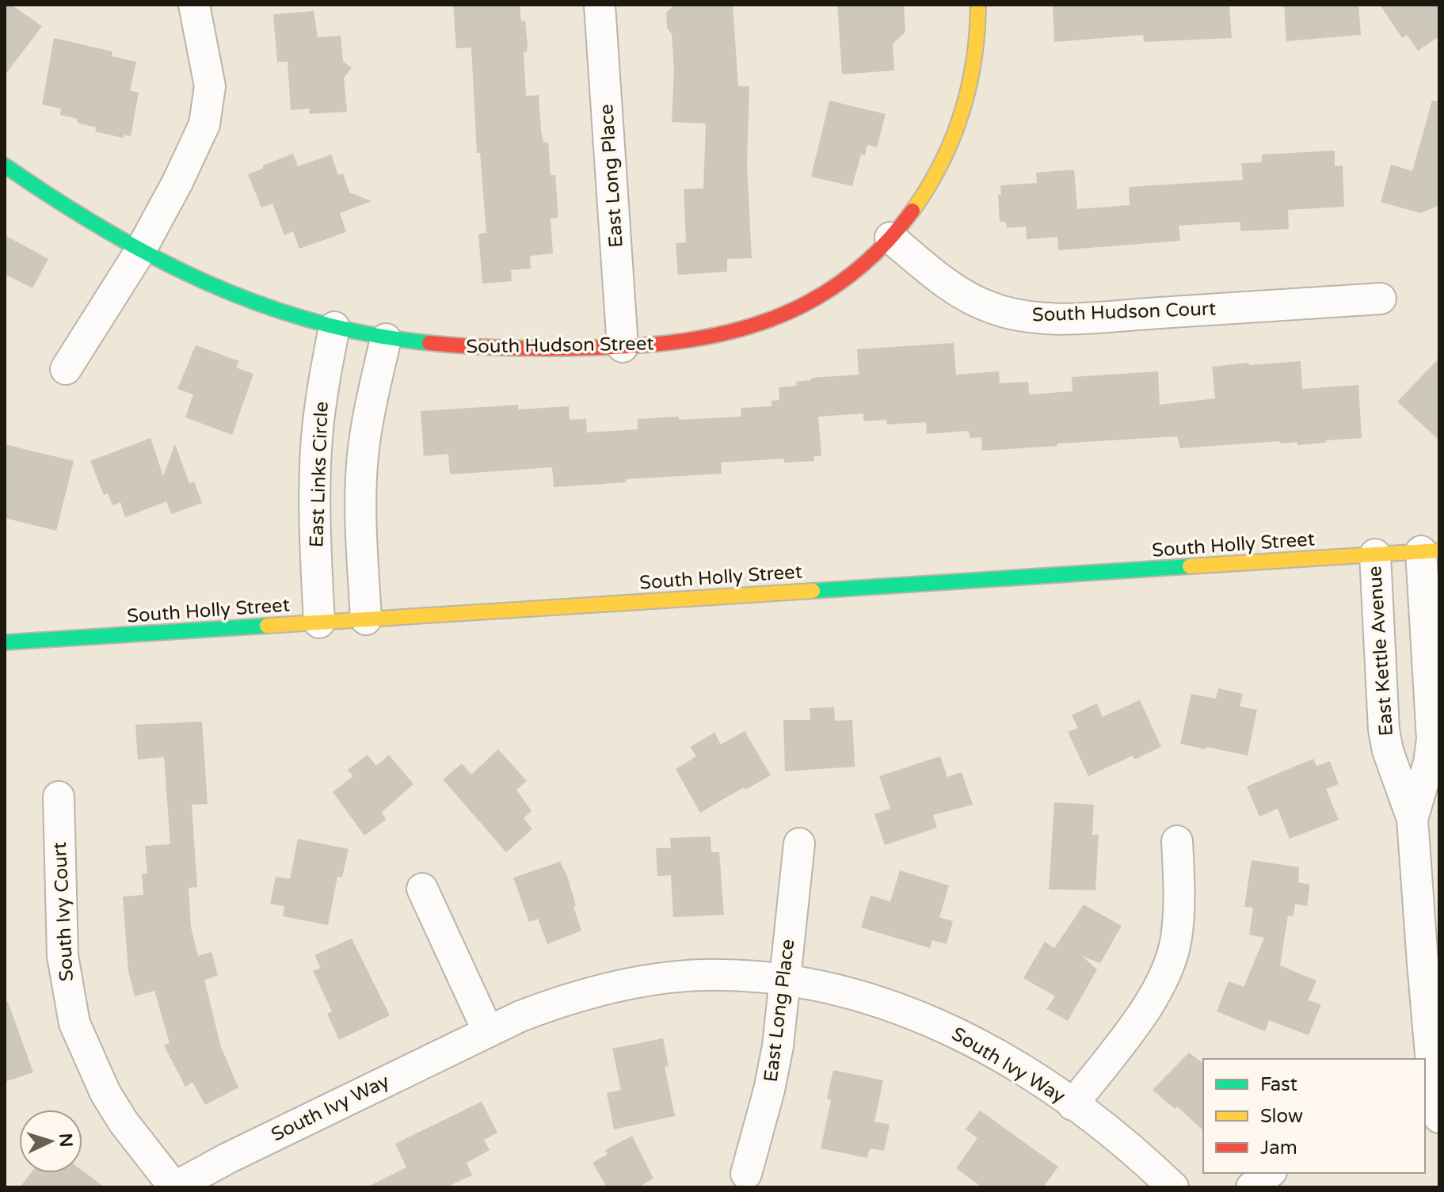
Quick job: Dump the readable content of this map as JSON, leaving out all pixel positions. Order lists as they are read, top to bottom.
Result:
{
  "streets": {
    "main road": ["South Hudson Street", "South Holly Street"],
    "street": [
      "East Long Place",
      "South Hudson Court",
      "East Links Circle",
      "East Kettle Avenue",
      "South Ivy Court",
      "South Ivy Way"
    ]
  },
  "crossings": [
    ["East Long Place", "South Hudson Street"],
    ["East Long Place", "South Ivy Way"],
    ["South Hudson Court", "South Hudson Street"],
    ["South Hudson Street", "East Links Circle"],
    ["East Links Circle", "South Holly Street"],
    ["South Holly Street", "East Kettle Avenue"],
    ["South Ivy Court", "South Ivy Way"]
  ],
  "legend": ["Fast", "Slow", "Jam"],
  "north": "right"
}
